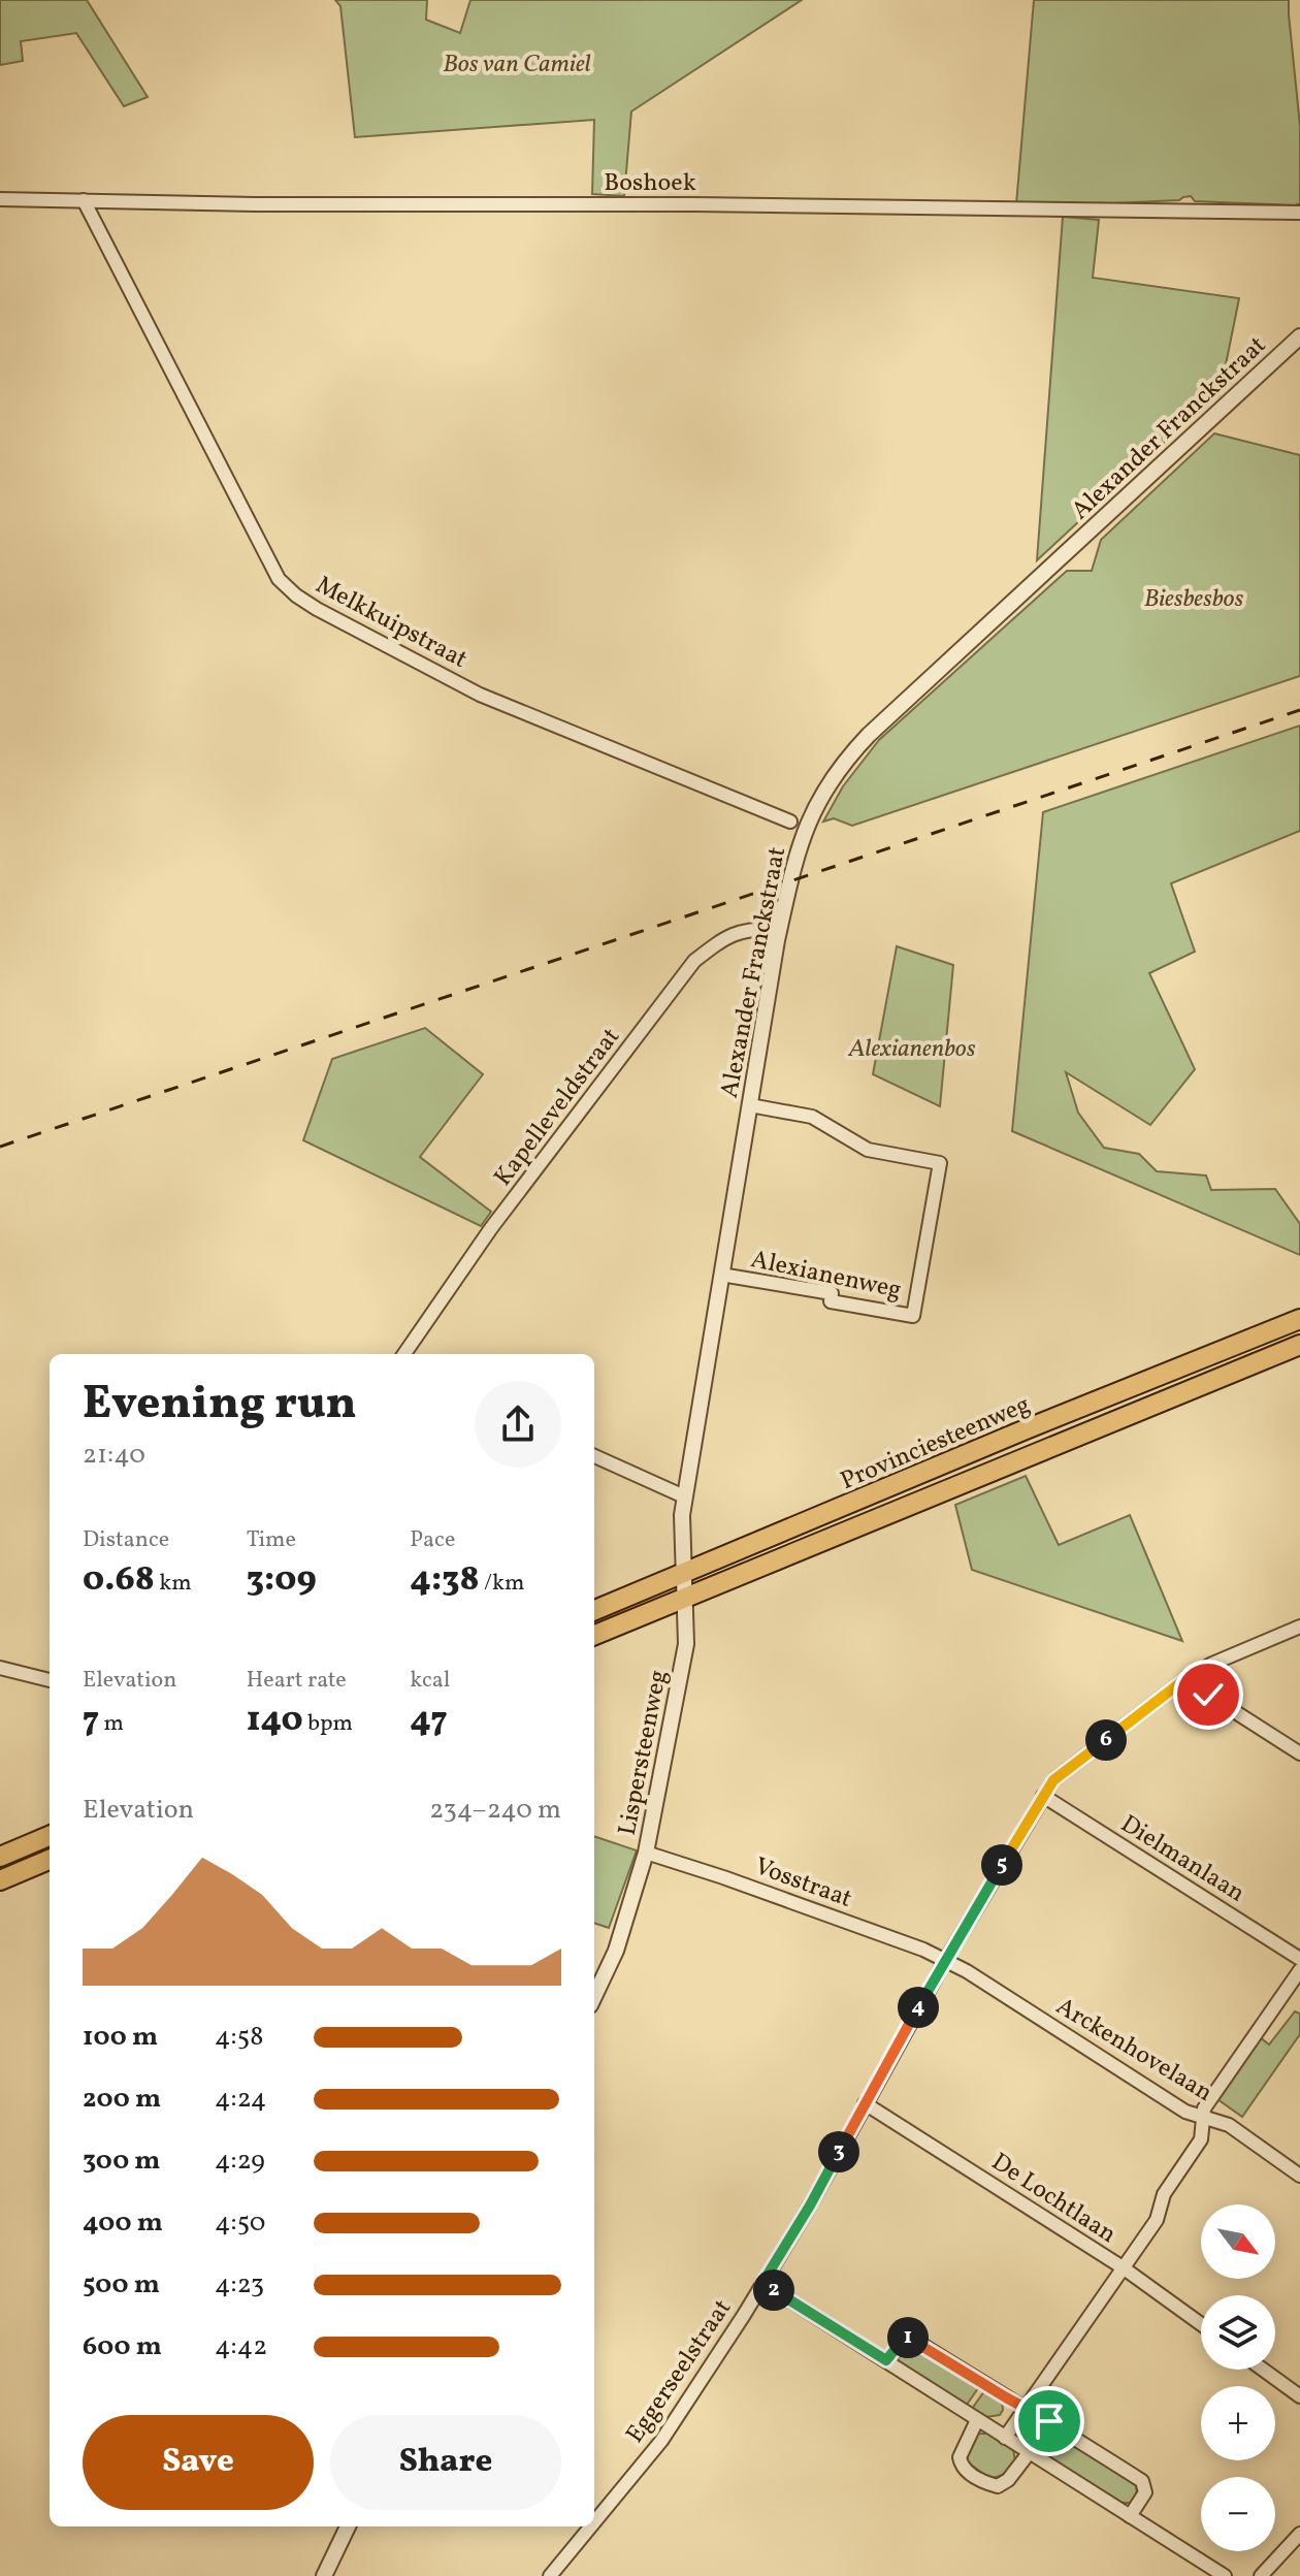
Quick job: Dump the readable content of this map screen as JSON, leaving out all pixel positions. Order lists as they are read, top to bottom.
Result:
{
  "streets": {
    "main road": ["Provinciesteenweg"],
    "street": [
      "Boshoek",
      "Alexander Franckstraat",
      "Melkkuipstraat",
      "Kapelleveldstraat",
      "Alexianenweg",
      "Lispersteenweg",
      "Dielmanlaan",
      "Vosstraat",
      "Arckenhovelaan",
      "De Lochtlaan",
      "Eggerseelstraat"
    ]
  },
  "crossings": [
    ["Boshoek", "Melkkuipstraat"],
    ["Alexander Franckstraat", "Kapelleveldstraat"],
    ["Alexander Franckstraat", "Alexianenweg"],
    ["Alexander Franckstraat", "Provinciesteenweg"],
    ["Alexander Franckstraat", "Lispersteenweg"],
    ["Provinciesteenweg", "Lispersteenweg"],
    ["Lispersteenweg", "Vosstraat"],
    ["Dielmanlaan", "Eggerseelstraat"],
    ["Vosstraat", "Arckenhovelaan"],
    ["Vosstraat", "Eggerseelstraat"],
    ["Arckenhovelaan", "Eggerseelstraat"],
    ["De Lochtlaan", "Eggerseelstraat"]
  ],
  "parks": ["Bos van Camiel", "Biesbesbos", "Alexianenbos"],
  "north": "bottom right",
  "page": {
    "heading": ["Evening run", "21:40"],
    "stats": [
      ["Distance", "0.68 km"],
      ["Time", "3:09"],
      ["Pace", "4:38 /km"],
      ["Elevation", "7 m"],
      ["Heart rate", "140 bpm"],
      ["kcal", "47"]
    ],
    "pins": [
      "6",
      "5",
      "4",
      "3",
      "2",
      "1"
    ],
    "chart": ["Elevation", "234–240 m"],
    "list": [
      {
        "name": "100 m",
        "note": "4:58"
      },
      {
        "name": "200 m",
        "note": "4:24"
      },
      {
        "name": "300 m",
        "note": "4:29"
      },
      {
        "name": "400 m",
        "note": "4:50"
      },
      {
        "name": "500 m",
        "note": "4:23"
      },
      {
        "name": "600 m",
        "note": "4:42"
      }
    ],
    "map_buttons": ["+", "−"],
    "buttons": ["Save", "Share"]
  }
}
